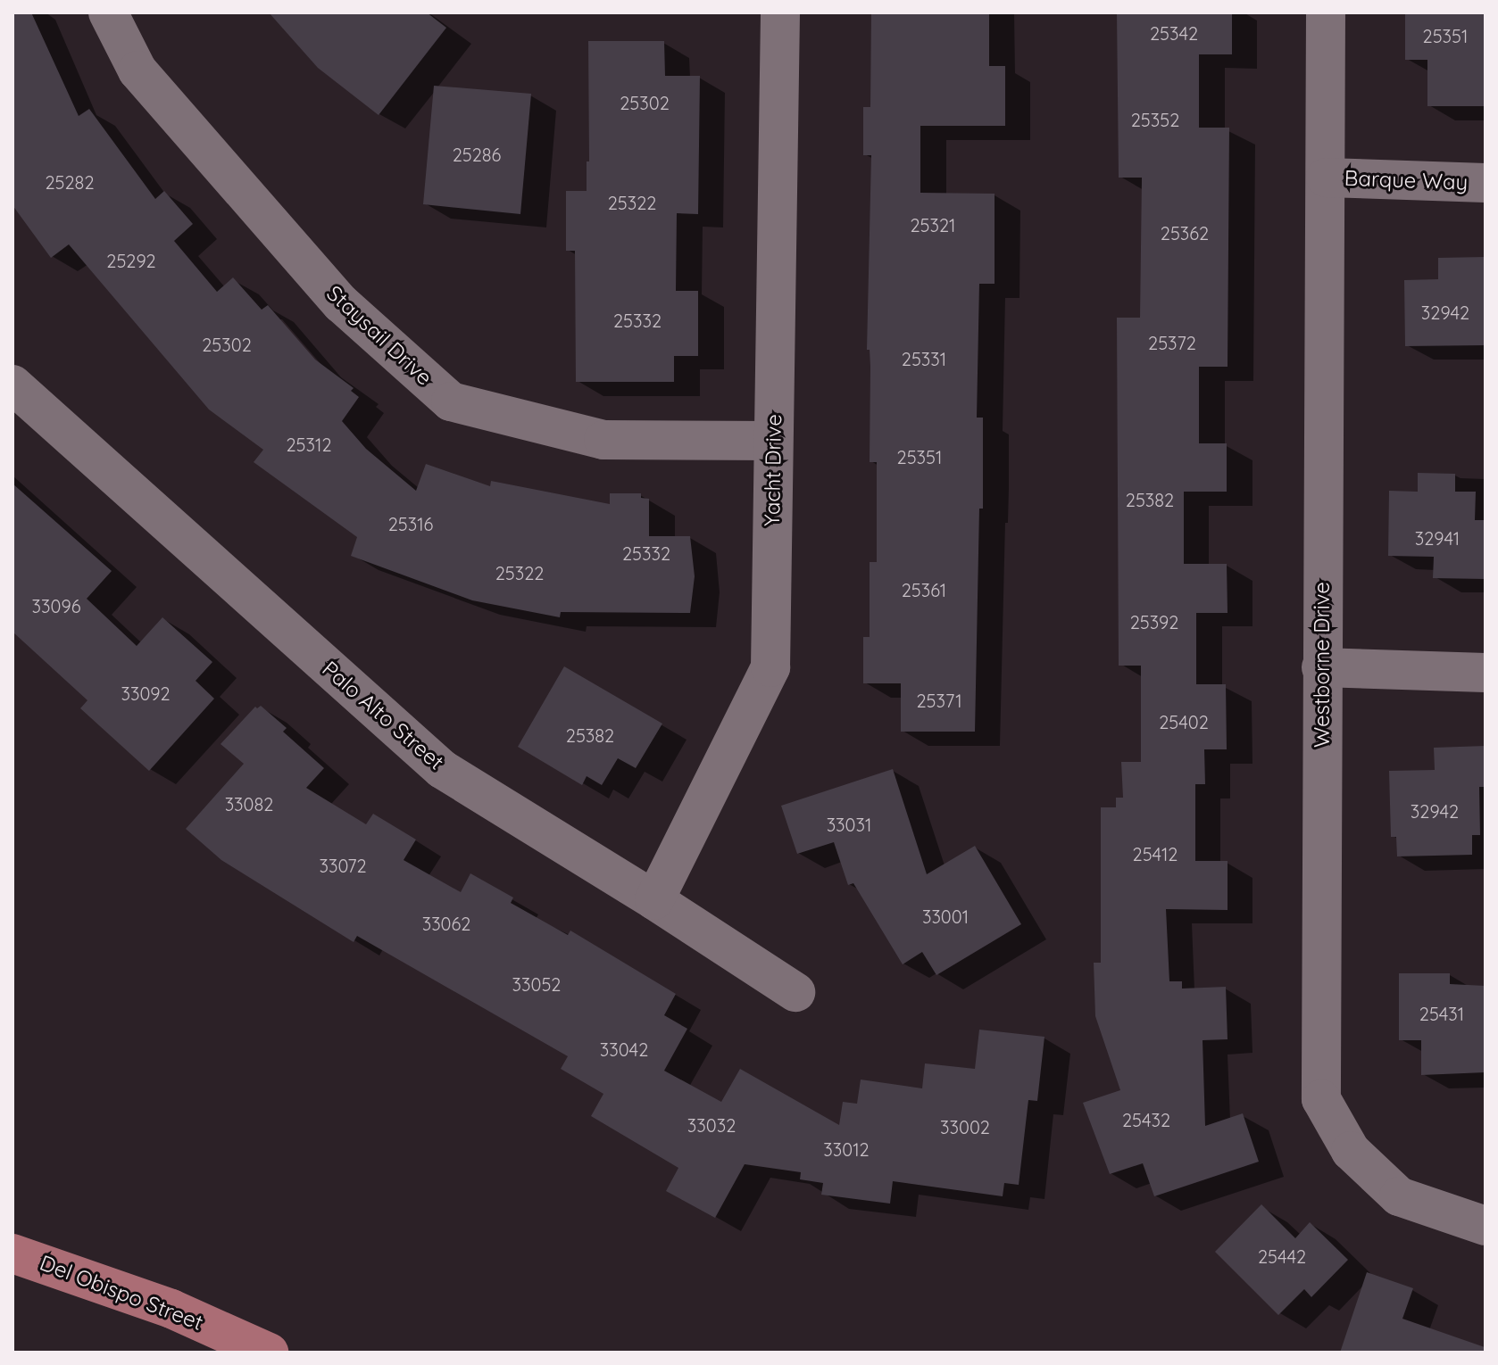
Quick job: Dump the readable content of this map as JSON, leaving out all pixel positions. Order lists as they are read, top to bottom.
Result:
{
  "streets": {
    "main road": ["Del Obispo Street"],
    "street": [
      "Barque Way",
      "Staysail Drive",
      "Yacht Drive",
      "Westborne Drive",
      "Palo Alto Street"
    ]
  },
  "crossings": [
    ["Barque Way", "Westborne Drive"],
    ["Staysail Drive", "Yacht Drive"],
    ["Yacht Drive", "Palo Alto Street"]
  ],
  "house_numbers": [
    "25342",
    "25351",
    "25302",
    "25352",
    "25286",
    "25282",
    "25322",
    "25321",
    "25362",
    "25292",
    "32942",
    "25332",
    "25372",
    "25302",
    "25331",
    "25312",
    "25351",
    "25382",
    "25316",
    "32941",
    "25332",
    "25322",
    "25361",
    "33096",
    "25392",
    "33092",
    "25371",
    "25402",
    "25382",
    "33082",
    "32942",
    "33031",
    "25412",
    "33072",
    "33001",
    "33062",
    "33052",
    "25431",
    "33042",
    "25432",
    "33032",
    "33002",
    "33012",
    "25442"
  ]
}
